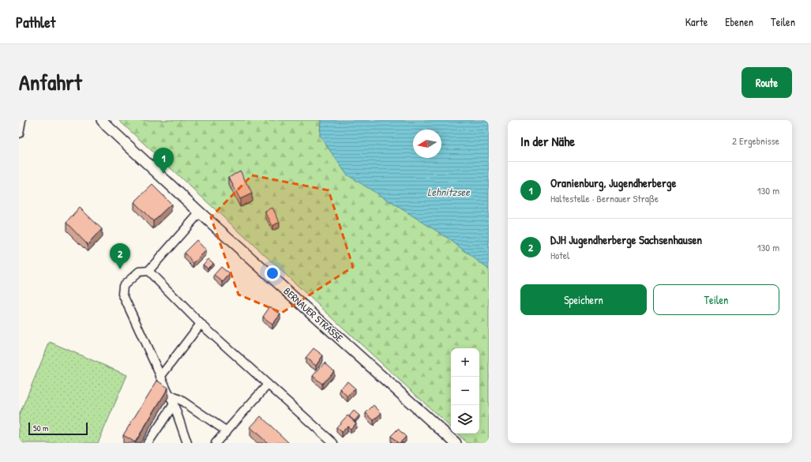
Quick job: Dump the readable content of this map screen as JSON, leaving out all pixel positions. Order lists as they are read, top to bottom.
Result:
{
  "streets": {
    "main road": ["BERNAUER STRASSE"]
  },
  "water": ["Lehnitzsee"],
  "scale_bar": "50 m",
  "north": "left",
  "page": {
    "header": "Pathlet",
    "nav": ["Karte", "Ebenen", "Teilen"],
    "title": "Anfahrt",
    "buttons": [
      "Route",
      ["Speichern", "Teilen"]
    ],
    "heading": ["In der Nähe", "2 Ergebnisse"],
    "pins": ["1", "2"],
    "list": [
      {
        "mark": "1",
        "name": "Oranienburg, Jugendherberge",
        "note": "Haltestelle · Bernauer Straße",
        "value": "130 m"
      },
      {
        "mark": "2",
        "name": "DJH Jugendherberge Sachsenhausen",
        "note": "Hotel",
        "value": "130 m"
      }
    ],
    "map_buttons": ["+", "−"],
    "scale": "50 m"
  }
}
